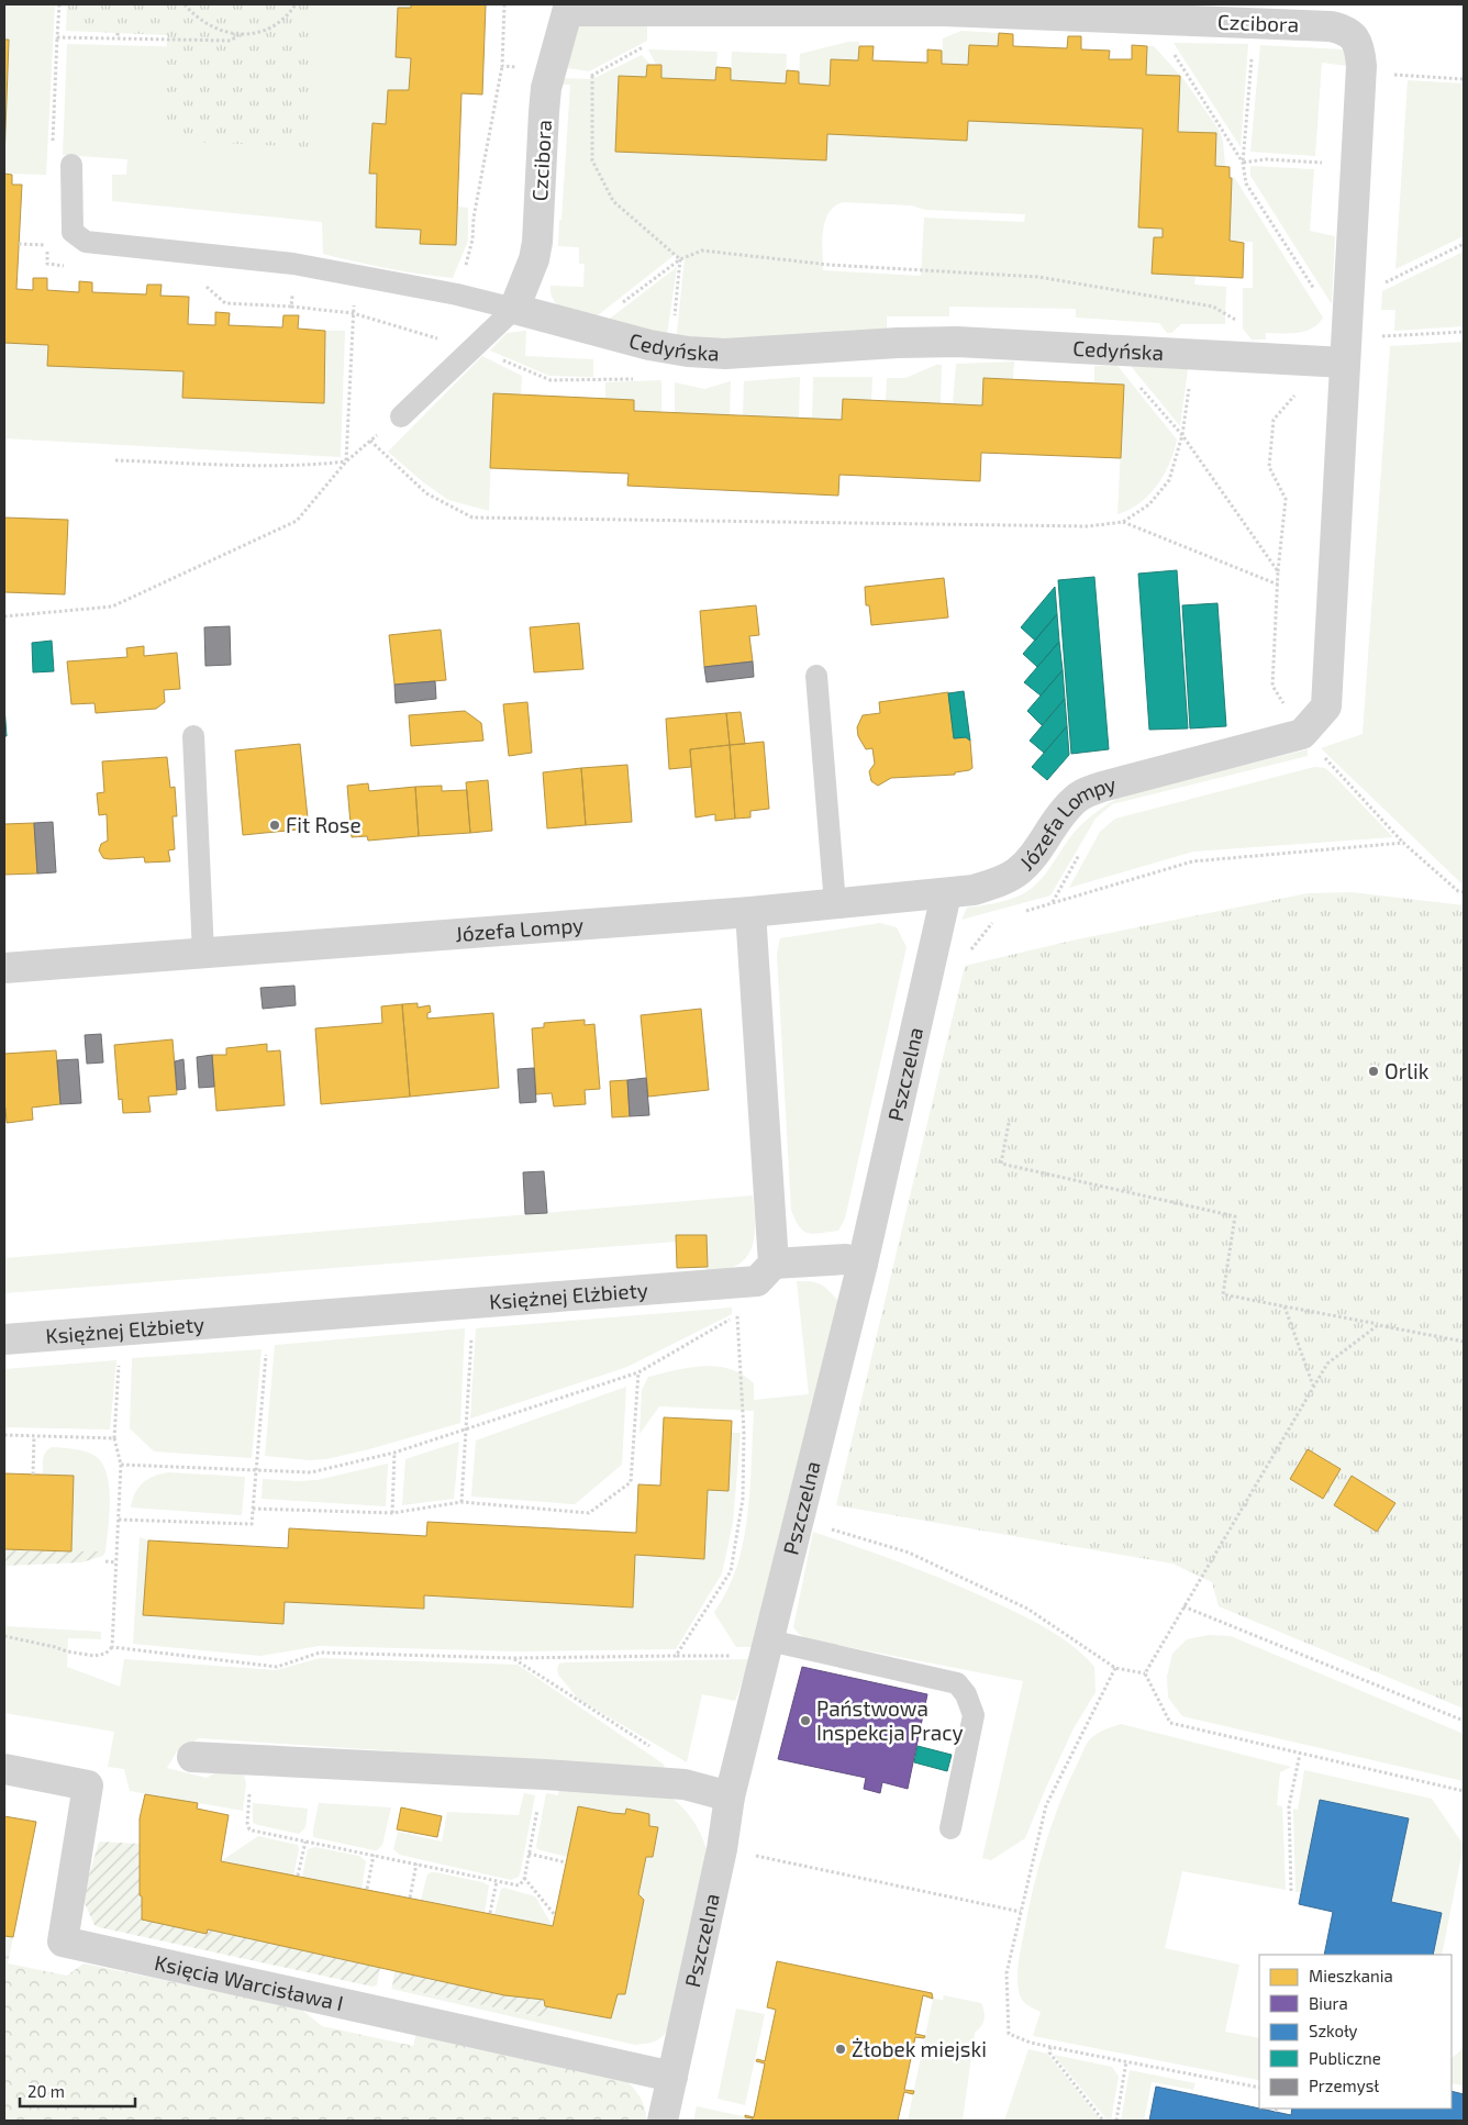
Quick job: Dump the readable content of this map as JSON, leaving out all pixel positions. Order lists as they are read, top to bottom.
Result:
{
  "streets": {
    "street": [
      "Czcibora",
      "Cedyńska",
      "Józefa Lompy",
      "Pszczelna",
      "Księżnej Elżbiety",
      "Księcia Warcisława I"
    ]
  },
  "crossings": [
    ["Czcibora", "Cedyńska"],
    ["Józefa Lompy", "Pszczelna"],
    ["Pszczelna", "Księcia Warcisława I"]
  ],
  "places": [
    "Fit Rose",
    "Orlik",
    "Państwowa Inspekcja Pracy",
    "Żłobek miejski"
  ],
  "legend": [
    "Mieszkania",
    "Biura",
    "Szkoły",
    "Publiczne",
    "Przemysł"
  ],
  "scale_bar": "20 m"
}
